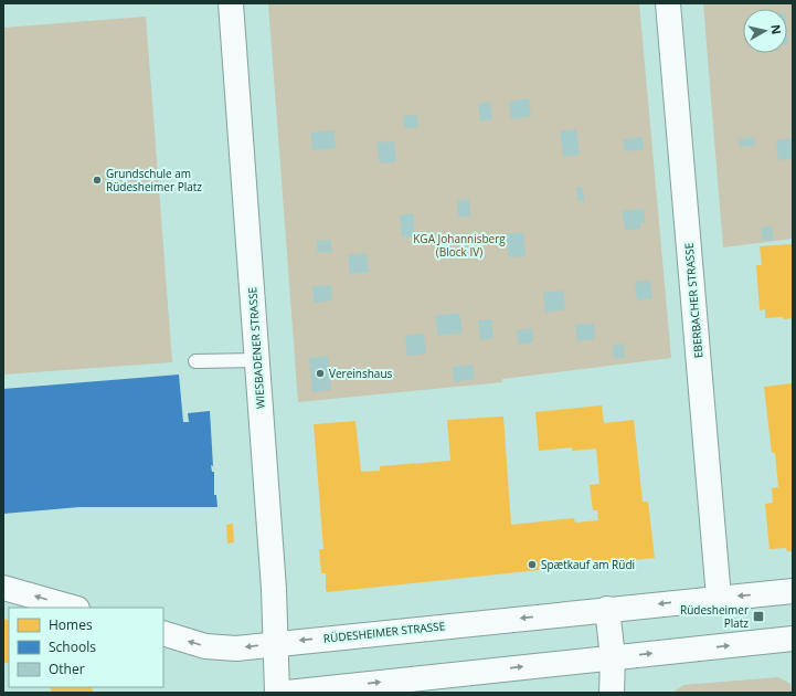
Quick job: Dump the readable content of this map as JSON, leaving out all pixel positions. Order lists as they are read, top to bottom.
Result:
{
  "streets": {
    "street": ["EBERBACHER STRASSE", "WIESBADENER STRASSE", "RÜDESHEIMER STRASSE"]
  },
  "crossings": [
    ["EBERBACHER STRASSE", "RÜDESHEIMER STRASSE"],
    ["WIESBADENER STRASSE", "RÜDESHEIMER STRASSE"]
  ],
  "parks": ["KGA Johannisberg (Block IV)"],
  "places": {
    "other": ["Grundschule am Rüdesheimer Platz", "Vereinshaus", "Spætkauf am Rüdi"],
    "transit": ["Rüdesheimer Platz"]
  },
  "legend": ["Homes", "Schools", "Other"],
  "north": "right"
}
